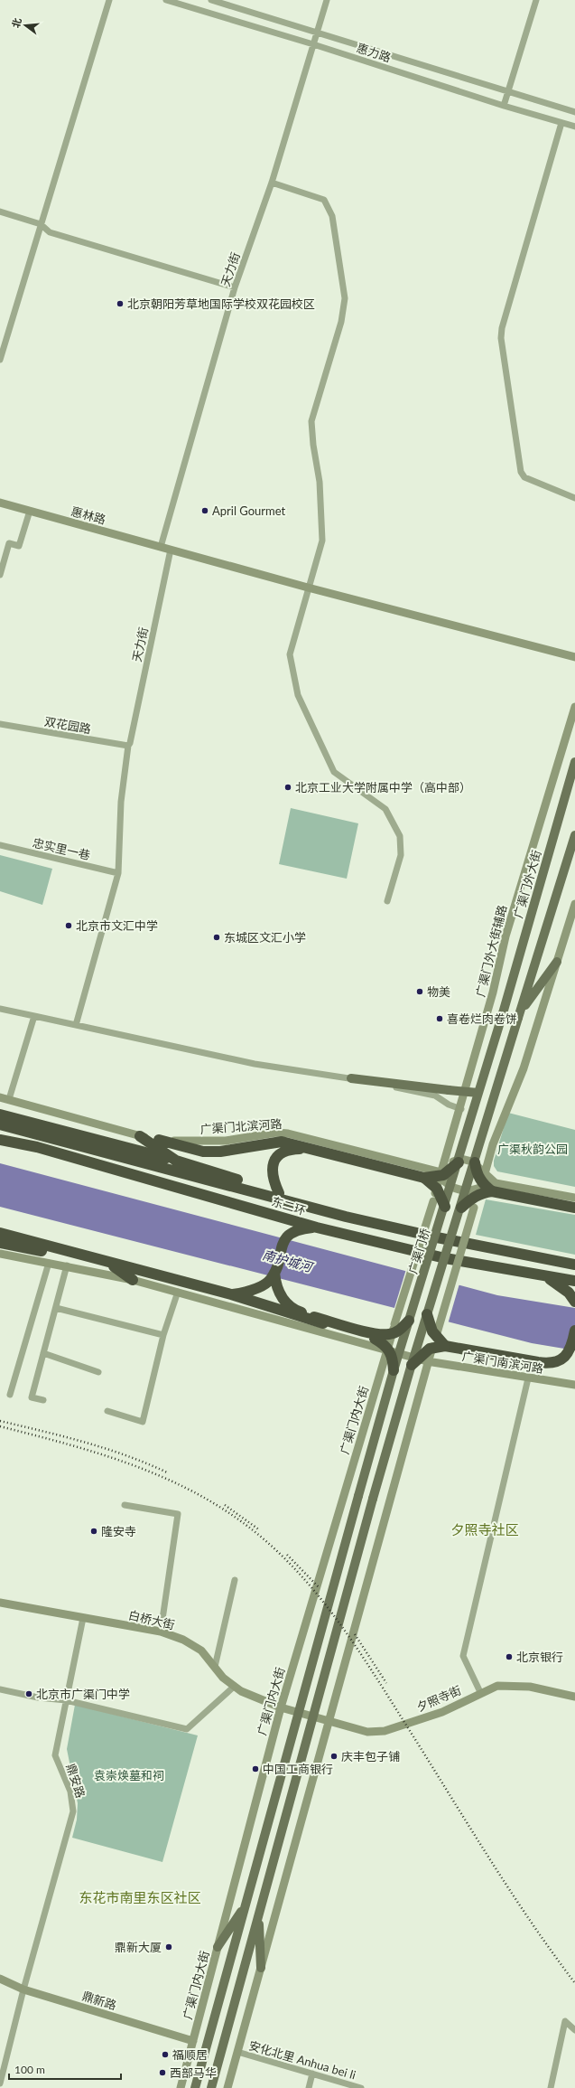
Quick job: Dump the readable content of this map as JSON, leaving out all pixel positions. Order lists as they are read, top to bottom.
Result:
{
  "streets": {
    "highway": ["东二环"],
    "main road": ["广渠门外大街", "广渠门桥"],
    "street": [
      "惠力路",
      "天力街",
      "惠林路",
      "双花园路",
      "忠实里一巷",
      "广渠门外大街辅路",
      "广渠门北滨河路",
      "广渠门南滨河路",
      "广渠门内大街",
      "白桥大街",
      "夕照寺街",
      "鼎安路",
      "鼎新路",
      "安化北里 Anhua bei li"
    ]
  },
  "crossings": [
    ["惠力路", "天力街"],
    ["天力街", "惠林路"],
    ["天力街", "双花园路"],
    ["天力街", "忠实里一巷"],
    ["广渠门外大街", "广渠门桥"],
    ["广渠门外大街辅路", "广渠门北滨河路"],
    ["广渠门外大街辅路", "广渠门桥"],
    ["广渠门桥", "广渠门内大街"],
    ["广渠门桥", "白桥大街"],
    ["广渠门南滨河路", "广渠门内大街"],
    ["广渠门内大街", "白桥大街"],
    ["广渠门内大街", "鼎新路"],
    ["白桥大街", "夕照寺街"],
    ["白桥大街", "鼎安路"],
    ["鼎安路", "鼎新路"]
  ],
  "districts": ["夕照寺社区", "东花市南里东区社区"],
  "water": ["南护城河"],
  "parks": ["广渠秋韵公园", "袁崇焕墓和祠"],
  "places": [
    "北京朝阳芳草地国际学校双花园校区",
    "April Gourmet",
    "北京工业大学附属中学（高中部）",
    "北京市文汇中学",
    "东城区文汇小学",
    "物美",
    "喜卷烂肉卷饼",
    "隆安寺",
    "北京银行",
    "北京市广渠门中学",
    "庆丰包子铺",
    "中国工商银行",
    "鼎新大厦",
    "福顺居",
    "西部马华"
  ],
  "scale_bar": "100 m",
  "north": "left"
}
